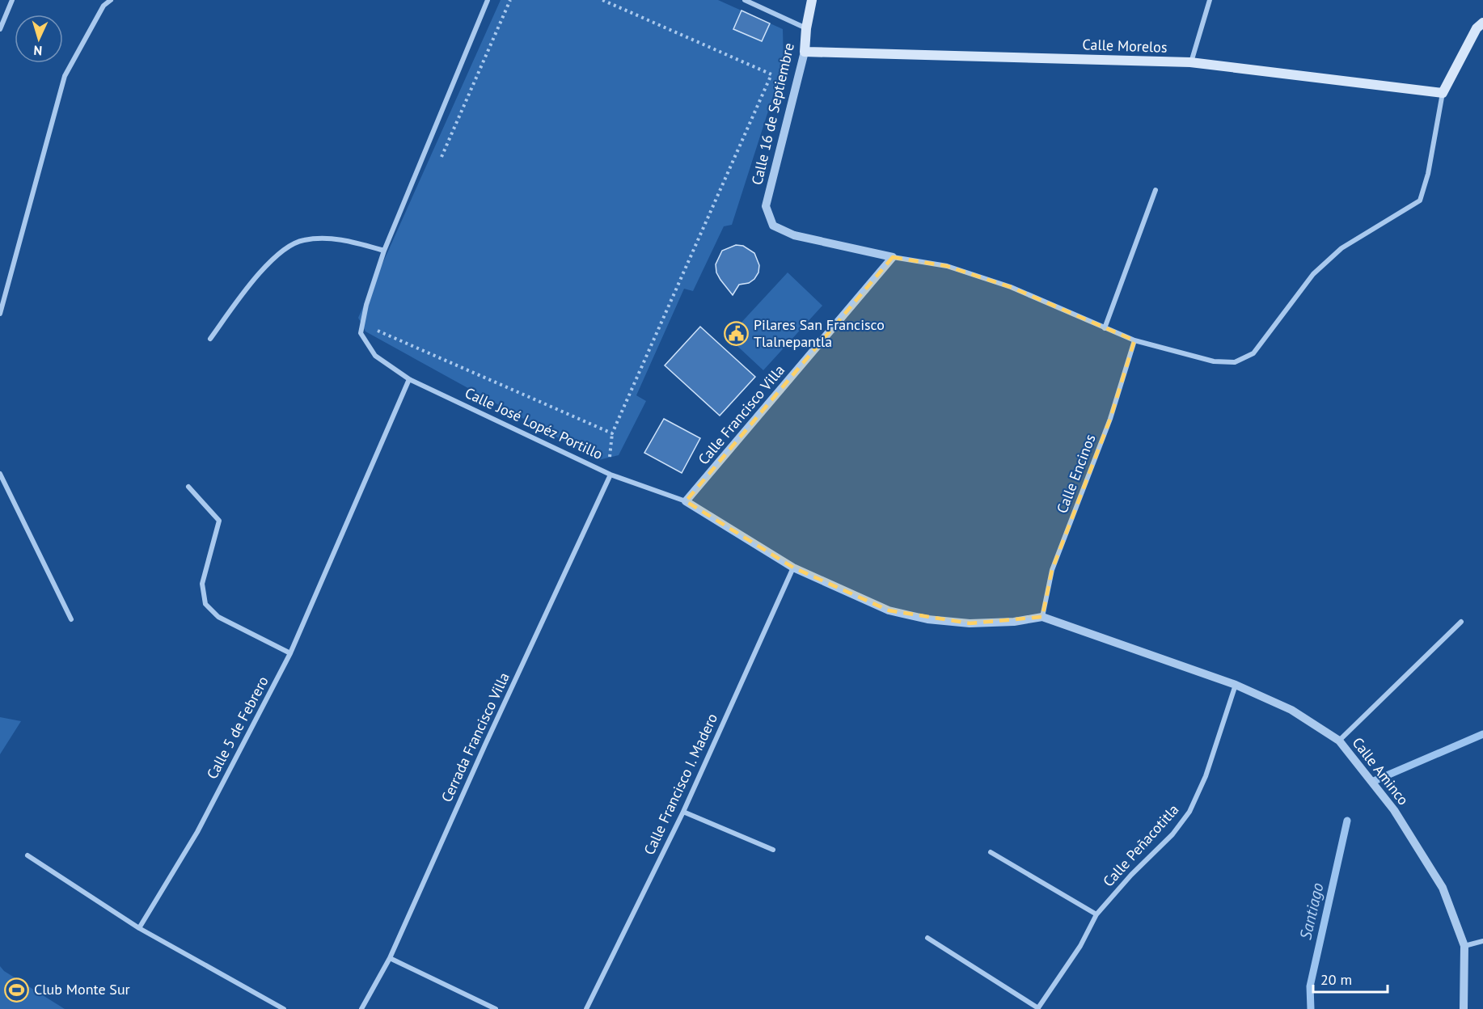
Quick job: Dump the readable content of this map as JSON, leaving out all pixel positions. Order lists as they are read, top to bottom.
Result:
{
  "streets": {
    "main road": ["Calle Morelos", "Calle 16 de Septiembre"],
    "street": [
      "Calle Francisco Villa",
      "Calle José Lopéz Portillo",
      "Calle Encinos",
      "Calle 5 de Febrero",
      "Cerrada Francisco Villa",
      "Calle Aminco",
      "Calle Francisco I. Madero",
      "Calle Peñacotitla"
    ]
  },
  "crossings": [
    ["Calle Morelos", "Calle 16 de Septiembre"],
    ["Calle 16 de Septiembre", "Calle Francisco Villa"],
    ["Calle Francisco Villa", "Calle José Lopéz Portillo"],
    ["Calle José Lopéz Portillo", "Calle Encinos"],
    ["Calle José Lopéz Portillo", "Calle 5 de Febrero"],
    ["Calle José Lopéz Portillo", "Cerrada Francisco Villa"],
    ["Calle José Lopéz Portillo", "Calle Aminco"],
    ["Calle José Lopéz Portillo", "Calle Francisco I. Madero"],
    ["Calle Encinos", "Calle Aminco"],
    ["Calle Aminco", "Calle Peñacotitla"]
  ],
  "water": ["Santiago"],
  "places": {
    "public building": ["Pilares San Francisco Tlalnepantla"],
    "sports": ["Club Monte Sur"]
  },
  "scale_bar": "20 m",
  "north": "bottom"
}
